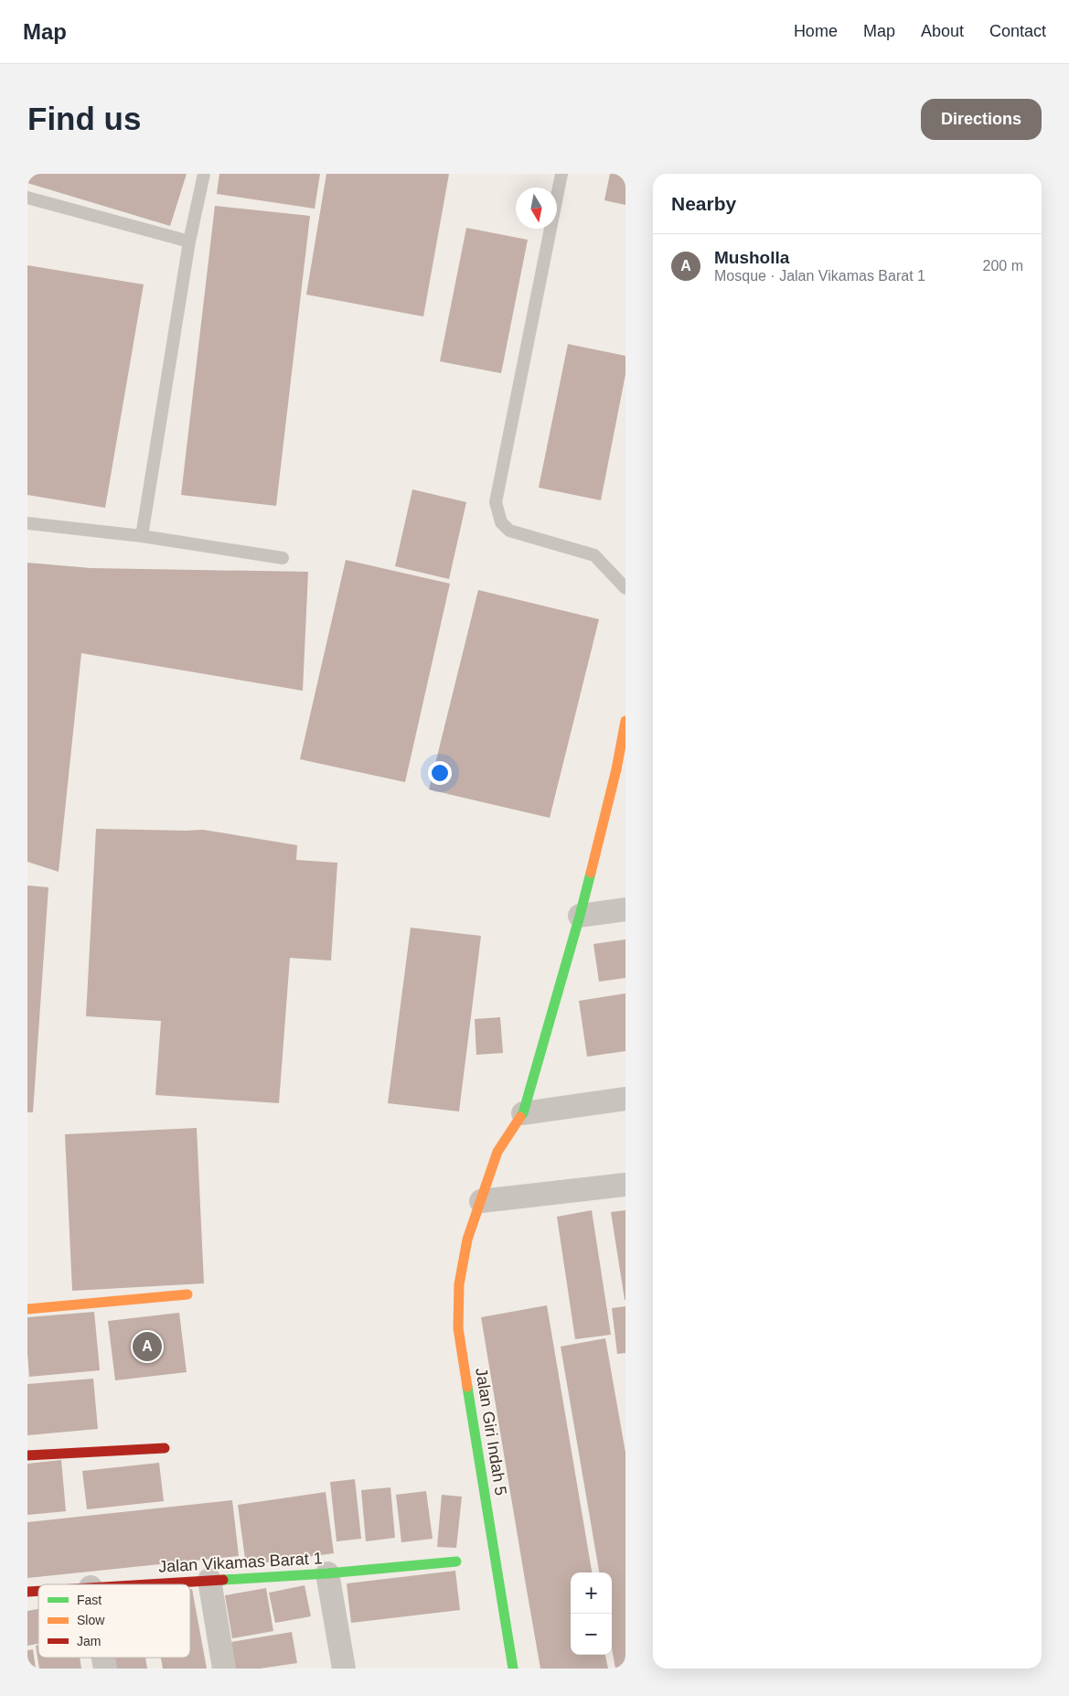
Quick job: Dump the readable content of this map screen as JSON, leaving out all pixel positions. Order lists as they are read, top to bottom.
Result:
{
  "streets": {
    "street": ["Jalan Giri Indah 5", "Jalan Vikamas Barat 1"]
  },
  "legend": ["Fast", "Slow", "Jam"],
  "north": "bottom",
  "page": {
    "header": "Map",
    "nav": [
      "Home",
      "Map",
      "About",
      "Contact"
    ],
    "buttons": "Directions",
    "title": "Find us",
    "heading": "Nearby",
    "list": [
      {
        "mark": "A",
        "name": "Musholla",
        "note": "Mosque · Jalan Vikamas Barat 1",
        "value": "200 m"
      }
    ],
    "pins": "A",
    "map_buttons": ["+", "−"]
  }
}
